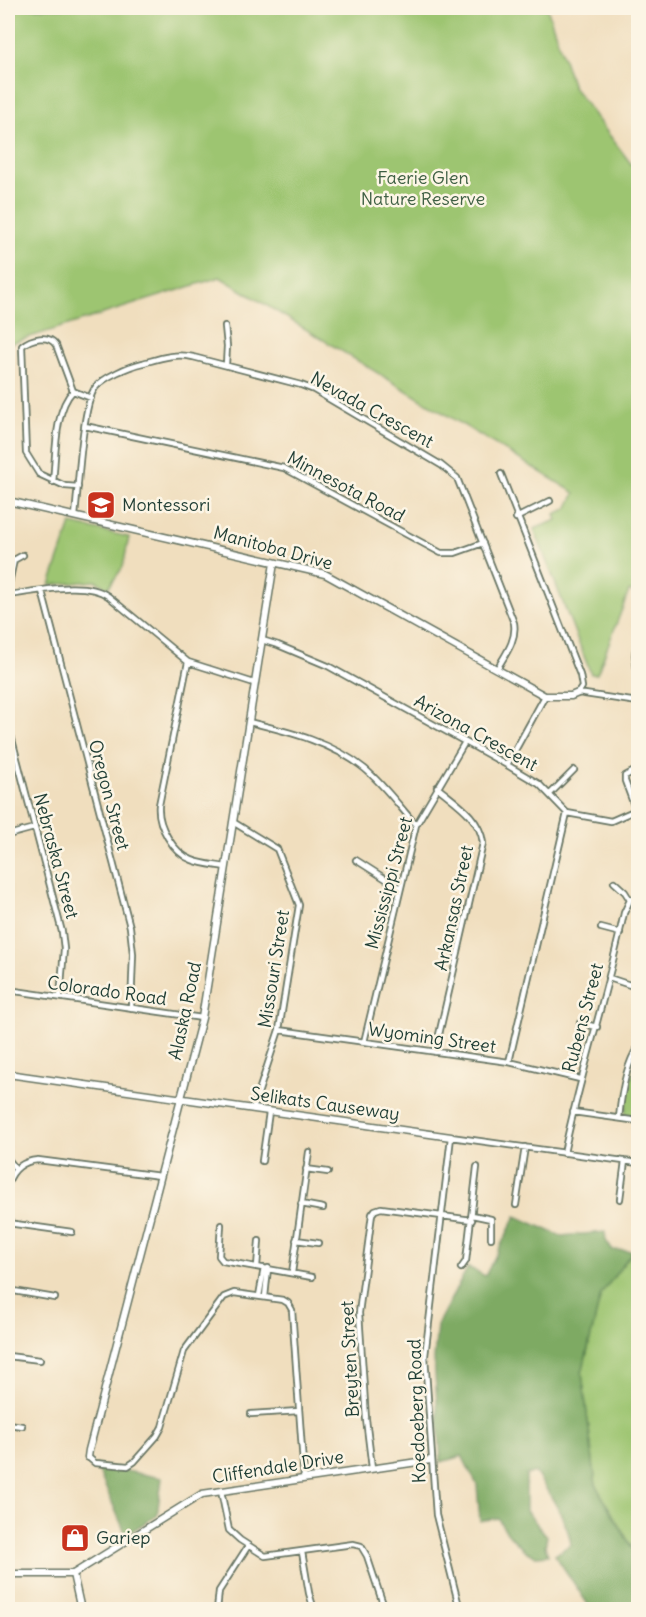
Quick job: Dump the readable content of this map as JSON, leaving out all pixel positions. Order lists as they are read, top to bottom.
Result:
{
  "streets": {
    "street": [
      "Nevada Crescent",
      "Minnesota Road",
      "Manitoba Drive",
      "Arizona Crescent",
      "Oregon Street",
      "Nebraska Street",
      "Mississippi Street",
      "Arkansas Street",
      "Missouri Street",
      "Colorado Road",
      "Alaska Road",
      "Rubens Street",
      "Wyoming Street",
      "Selikats Causeway",
      "Breyten Street",
      "Koedoeberg Road",
      "Cliffendale Drive"
    ]
  },
  "crossings": [
    ["Nevada Crescent", "Minnesota Road"],
    ["Nevada Crescent", "Manitoba Drive"],
    ["Manitoba Drive", "Alaska Road"],
    ["Arizona Crescent", "Mississippi Street"],
    ["Arizona Crescent", "Alaska Road"],
    ["Oregon Street", "Colorado Road"],
    ["Nebraska Street", "Colorado Road"],
    ["Mississippi Street", "Arkansas Street"],
    ["Mississippi Street", "Wyoming Street"],
    ["Arkansas Street", "Wyoming Street"],
    ["Missouri Street", "Alaska Road"],
    ["Missouri Street", "Wyoming Street"],
    ["Missouri Street", "Selikats Causeway"],
    ["Colorado Road", "Alaska Road"],
    ["Alaska Road", "Selikats Causeway"],
    ["Rubens Street", "Wyoming Street"],
    ["Rubens Street", "Selikats Causeway"],
    ["Selikats Causeway", "Koedoeberg Road"],
    ["Breyten Street", "Koedoeberg Road"],
    ["Breyten Street", "Cliffendale Drive"],
    ["Koedoeberg Road", "Cliffendale Drive"]
  ],
  "parks": ["Faerie Glen Nature Reserve"],
  "places": {
    "school or university": ["Montessori"],
    "shop": ["Gariep"]
  }
}
